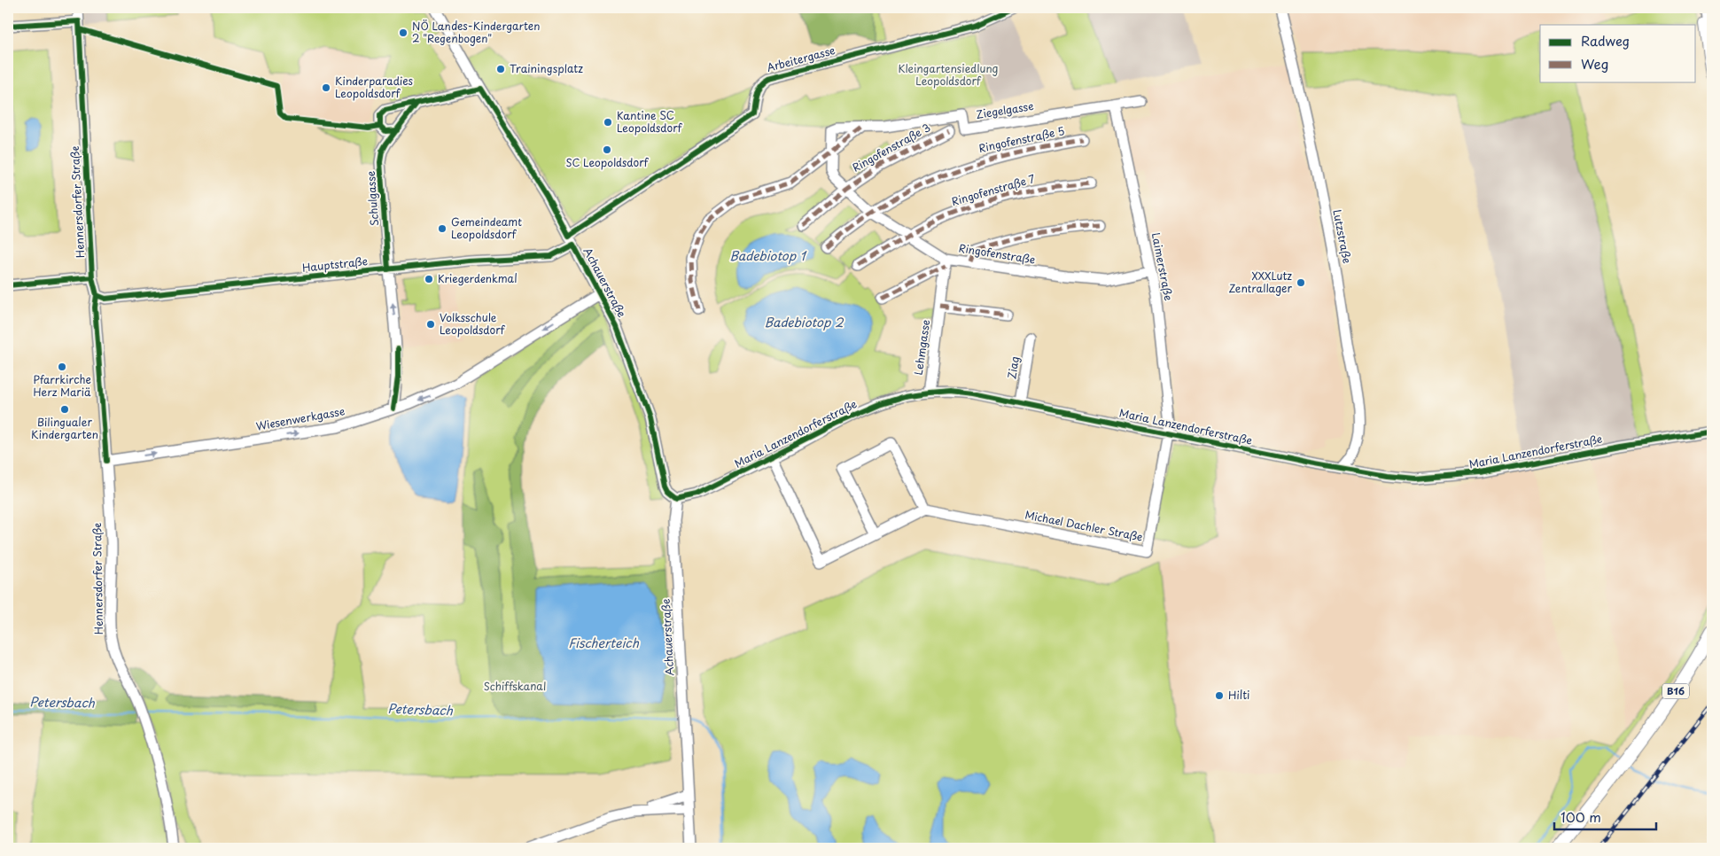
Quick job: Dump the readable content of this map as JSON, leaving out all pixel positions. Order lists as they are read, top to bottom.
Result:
{
  "streets": {
    "main road": ["B16"],
    "street": [
      "Arbeitergasse",
      "Ziegelgasse",
      "Ringofenstraße 5",
      "Ringofenstraße 3",
      "Ringofenstraße 7",
      "Schulgasse",
      "Hennersdorfer Straße",
      "Lutzstraße",
      "Ringofenstraße",
      "Hauptstraße",
      "Laimerstraße",
      "Achauerstraße",
      "Lehmgasse",
      "Ziag",
      "Wiesenwerkgasse",
      "Maria Lanzendorferstraße",
      "Michael Dachler Straße"
    ]
  },
  "crossings": [
    ["Arbeitergasse", "Hauptstraße"],
    ["Arbeitergasse", "Achauerstraße"],
    ["Ziegelgasse", "Ringofenstraße"],
    ["Ziegelgasse", "Laimerstraße"],
    ["Ringofenstraße 5", "Ringofenstraße"],
    ["Ringofenstraße 3", "Ringofenstraße"],
    ["Ringofenstraße 7", "Ringofenstraße"],
    ["Schulgasse", "Hauptstraße"],
    ["Schulgasse", "Wiesenwerkgasse"],
    ["Hennersdorfer Straße", "Hauptstraße"],
    ["Hennersdorfer Straße", "Wiesenwerkgasse"],
    ["Lutzstraße", "Maria Lanzendorferstraße"],
    ["Ringofenstraße", "Laimerstraße"],
    ["Ringofenstraße", "Lehmgasse"],
    ["Hauptstraße", "Achauerstraße"],
    ["Laimerstraße", "Maria Lanzendorferstraße"],
    ["Laimerstraße", "Michael Dachler Straße"],
    ["Achauerstraße", "Wiesenwerkgasse"],
    ["Achauerstraße", "Maria Lanzendorferstraße"],
    ["Lehmgasse", "Maria Lanzendorferstraße"],
    ["Ziag", "Maria Lanzendorferstraße"],
    ["Maria Lanzendorferstraße", "Michael Dachler Straße"]
  ],
  "one_way": ["Schulgasse"],
  "water": [
    "Badebiotop 1",
    "Badebiotop 2",
    "Fischerteich",
    "Petersbach"
  ],
  "parks": ["Kleingartensiedlung Leopoldsdorf", "Schiffskanal"],
  "places": [
    "NÖ Landes-Kindergarten 2 \"Regenbogen\"",
    "Trainingsplatz",
    "Kinderparadies Leopoldsdorf",
    "Kantine SC Leopoldsdorf",
    "SC Leopoldsdorf",
    "Gemeindeamt Leopoldsdorf",
    "Kriegerdenkmal",
    "XXXLutz Zentrallager",
    "Volksschule Leopoldsdorf",
    "Pfarrkirche Herz Mariä",
    "Bilingualer Kindergarten",
    "Hilti"
  ],
  "legend": ["Radweg", "Weg"],
  "scale_bar": "100 m"
}
